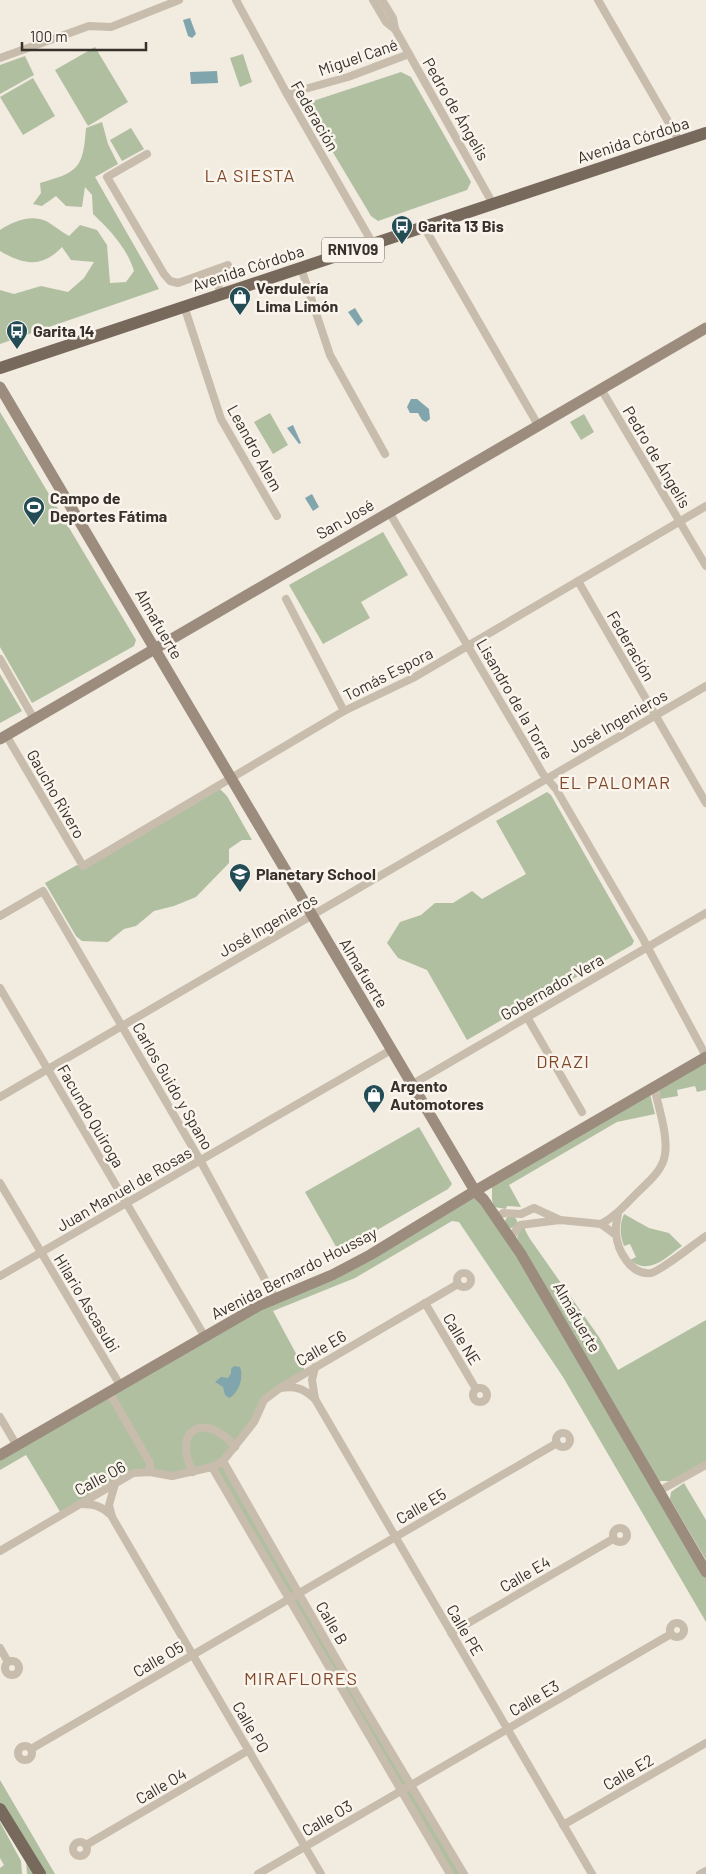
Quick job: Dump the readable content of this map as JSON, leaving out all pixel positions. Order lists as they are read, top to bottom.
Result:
{
  "streets": {
    "main road": ["Avenida Córdoba", "RN1V09"],
    "street": [
      "Miguel Cané",
      "Pedro de Ángelis",
      "Federación",
      "Leandro Alem",
      "San José",
      "Almafuerte",
      "Tomás Espora",
      "Lisandro de la Torre",
      "José Ingenieros",
      "Gaucho Rivero",
      "Gobernador Vera",
      "Carlos Guido y Spano",
      "Facundo Quiroga",
      "Juan Manuel de Rosas",
      "Avenida Bernardo Houssay",
      "Hilario Ascasubi",
      "Calle NE",
      "Calle E6",
      "Calle O6",
      "Calle E5",
      "Calle E4",
      "Calle B",
      "Calle PE",
      "Calle O5",
      "Calle E3",
      "Calle PO",
      "Calle E2",
      "Calle O4",
      "Calle O3"
    ]
  },
  "crossings": [
    ["Miguel Cané", "Pedro de Ángelis"],
    ["Miguel Cané", "Federación"],
    ["Pedro de Ángelis", "Avenida Córdoba"],
    ["Pedro de Ángelis", "San José"],
    ["Pedro de Ángelis", "Tomás Espora"],
    ["Federación", "Avenida Córdoba"],
    ["Federación", "Tomás Espora"],
    ["Federación", "José Ingenieros"],
    ["Avenida Córdoba", "Leandro Alem"],
    ["San José", "Almafuerte"],
    ["San José", "Lisandro de la Torre"],
    ["San José", "Gaucho Rivero"],
    ["Almafuerte", "Tomás Espora"],
    ["Almafuerte", "José Ingenieros"],
    ["Almafuerte", "Gobernador Vera"],
    ["Almafuerte", "Juan Manuel de Rosas"],
    ["Almafuerte", "Avenida Bernardo Houssay"],
    ["Tomás Espora", "Lisandro de la Torre"],
    ["Tomás Espora", "Gaucho Rivero"],
    ["Lisandro de la Torre", "José Ingenieros"],
    ["Lisandro de la Torre", "Gobernador Vera"],
    ["Lisandro de la Torre", "Avenida Bernardo Houssay"],
    ["José Ingenieros", "Carlos Guido y Spano"],
    ["José Ingenieros", "Facundo Quiroga"],
    ["Carlos Guido y Spano", "Juan Manuel de Rosas"],
    ["Carlos Guido y Spano", "Avenida Bernardo Houssay"],
    ["Facundo Quiroga", "Juan Manuel de Rosas"],
    ["Facundo Quiroga", "Avenida Bernardo Houssay"],
    ["Juan Manuel de Rosas", "Hilario Ascasubi"],
    ["Avenida Bernardo Houssay", "Hilario Ascasubi"],
    ["Calle NE", "Calle E6"],
    ["Calle E6", "Calle O6"],
    ["Calle E6", "Calle B"],
    ["Calle E6", "Calle PE"],
    ["Calle O6", "Calle B"],
    ["Calle E5", "Calle B"],
    ["Calle E5", "Calle PE"],
    ["Calle E5", "Calle O5"],
    ["Calle E4", "Calle PE"],
    ["Calle B", "Calle O5"],
    ["Calle B", "Calle E3"],
    ["Calle B", "Calle O3"],
    ["Calle PE", "Calle E3"],
    ["Calle PE", "Calle E2"],
    ["Calle O5", "Calle PO"],
    ["Calle E3", "Calle O3"],
    ["Calle PO", "Calle O4"],
    ["Calle PO", "Calle O3"]
  ],
  "districts": [
    "LA SIESTA",
    "EL PALOMAR",
    "DRAZI",
    "MIRAFLORES"
  ],
  "places": {
    "bus stop": ["Garita 13 Bis", "Garita 14"],
    "shop": ["Verdulería Lima Limón", "Argento Automotores"],
    "sports": ["Campo de Deportes Fátima"],
    "school or university": ["Planetary School"]
  },
  "scale_bar": "100 m"
}
